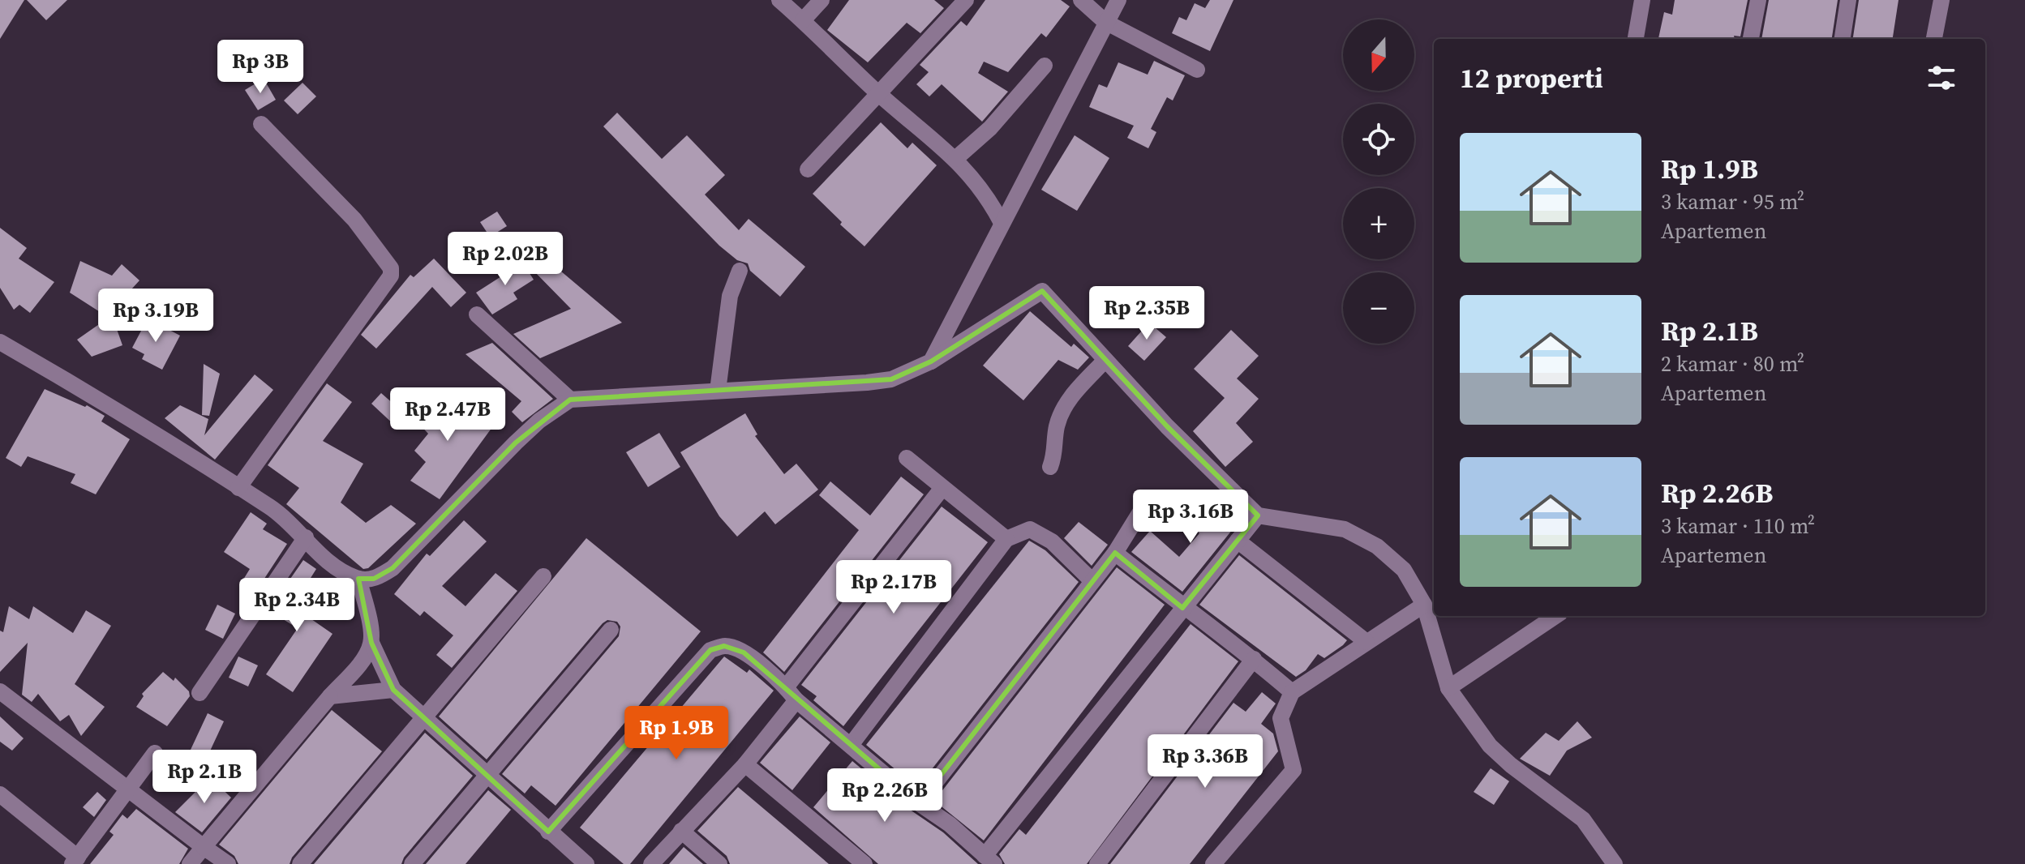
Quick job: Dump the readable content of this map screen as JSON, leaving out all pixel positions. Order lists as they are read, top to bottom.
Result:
{
  "north": "bottom",
  "page": {
    "map_buttons": ["+", "−"],
    "heading": "12 properti",
    "price": [
      "Rp 3B",
      "Rp 2.02B",
      "Rp 2.35B",
      "Rp 3.19B",
      "Rp 2.47B",
      "Rp 3.16B",
      "Rp 2.17B",
      "Rp 2.34B",
      "Rp 1.9B",
      "Rp 3.36B",
      "Rp 2.1B",
      "Rp 2.26B"
    ],
    "list": [
      {
        "name": "Rp 1.9B",
        "note": "3 kamar · 95 m² · Apartemen"
      },
      {
        "name": "Rp 2.1B",
        "note": "2 kamar · 80 m² · Apartemen"
      },
      {
        "name": "Rp 2.26B",
        "note": "3 kamar · 110 m² · Apartemen"
      }
    ]
  }
}
